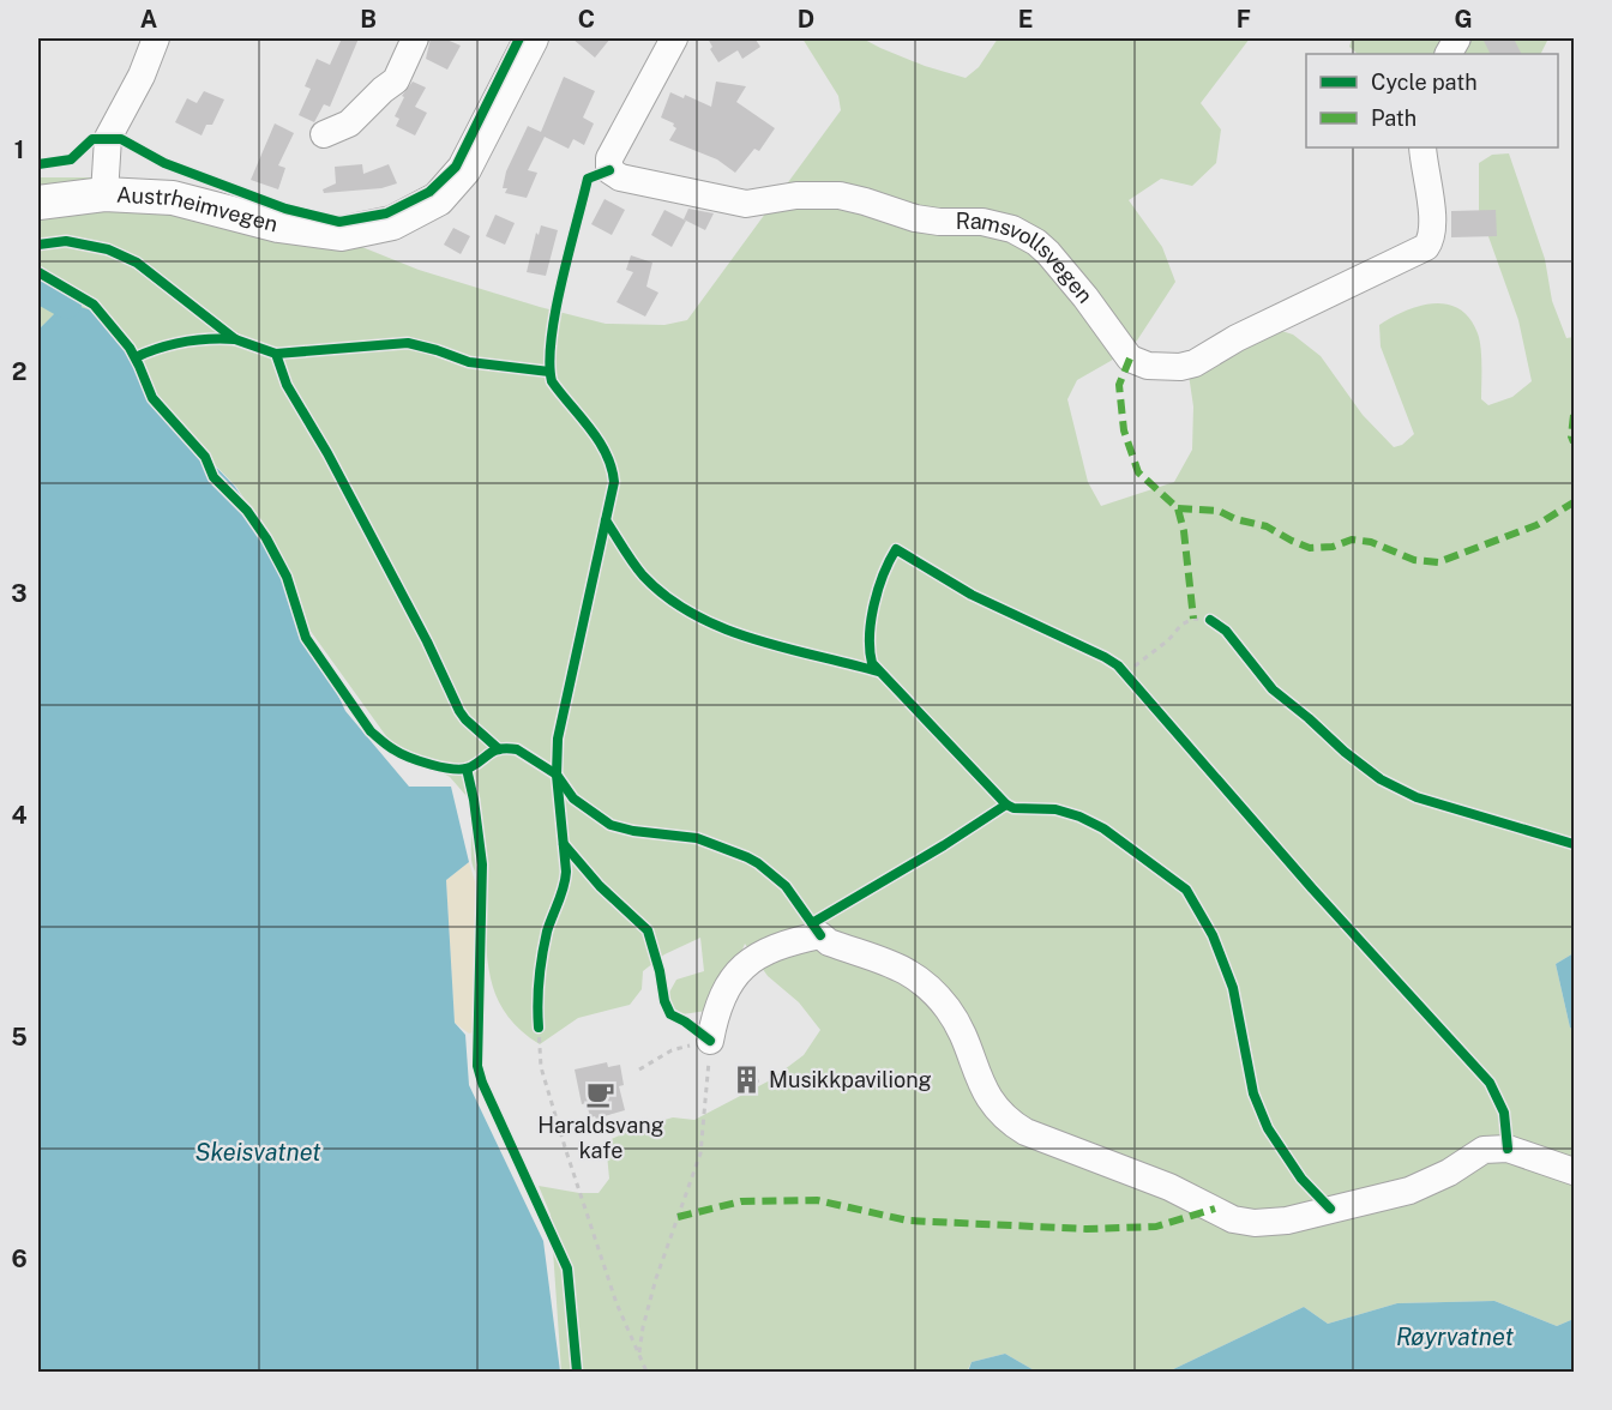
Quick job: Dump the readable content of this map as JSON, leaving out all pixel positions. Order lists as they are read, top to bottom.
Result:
{
  "streets": {
    "main road": ["Austrheimvegen"],
    "street": ["Ramsvollsvegen"]
  },
  "water": ["Skeisvatnet", "Røyrvatnet"],
  "places": {
    "building": ["Musikkpaviliong"],
    "cafe": ["Haraldsvang kafe"]
  },
  "legend": ["Cycle path", "Path"],
  "grid": {
    "columns": [
      "A",
      "B",
      "C",
      "D",
      "E",
      "F",
      "G"
    ],
    "rows": [
      "1",
      "2",
      "3",
      "4",
      "5",
      "6"
    ]
  }
}
